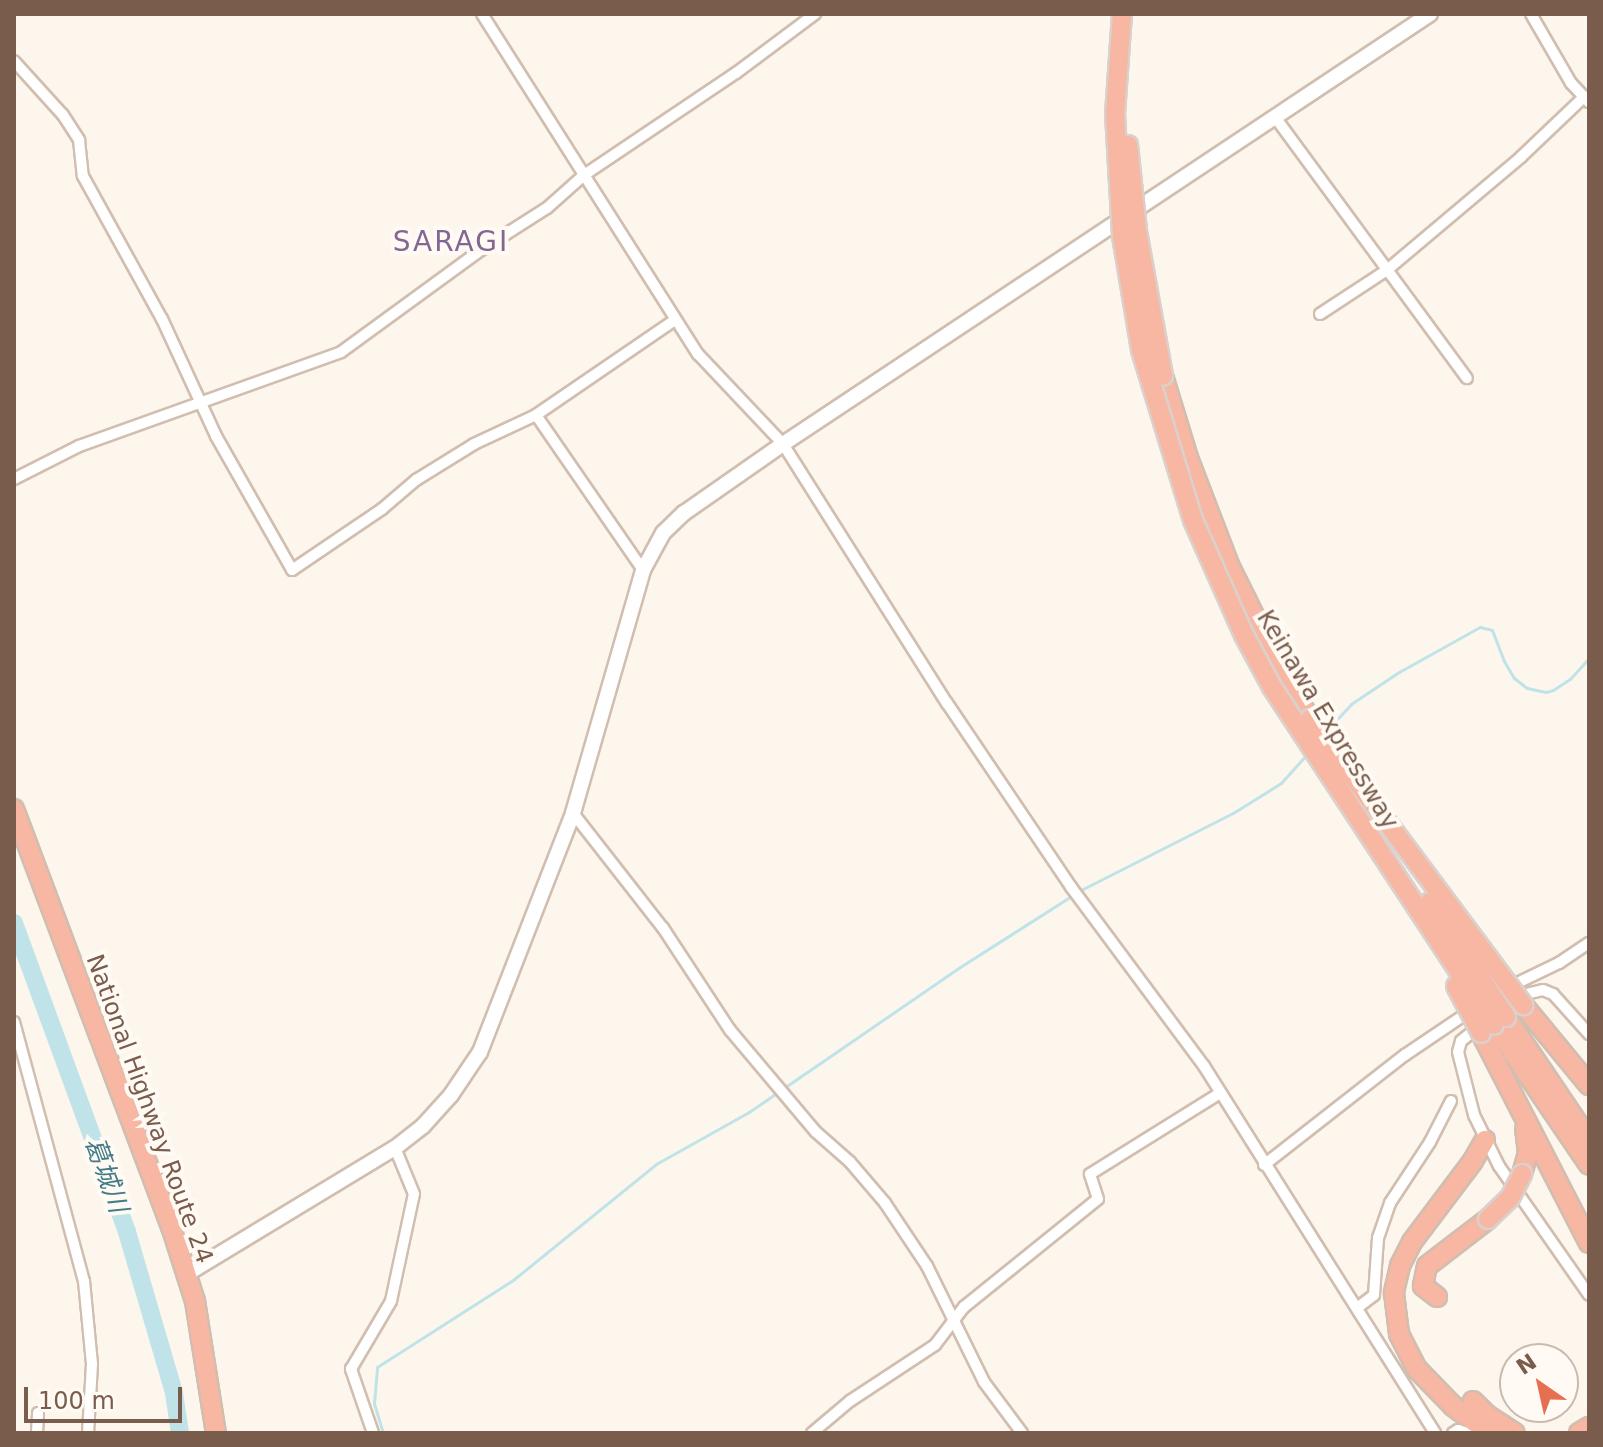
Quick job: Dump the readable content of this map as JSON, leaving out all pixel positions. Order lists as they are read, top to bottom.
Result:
{
  "streets": {
    "highway": ["Keinawa Expressway", "National Highway Route 24"]
  },
  "districts": ["SARAGI"],
  "water": ["葛城川"],
  "scale_bar": "100 m",
  "north": "top left"
}
